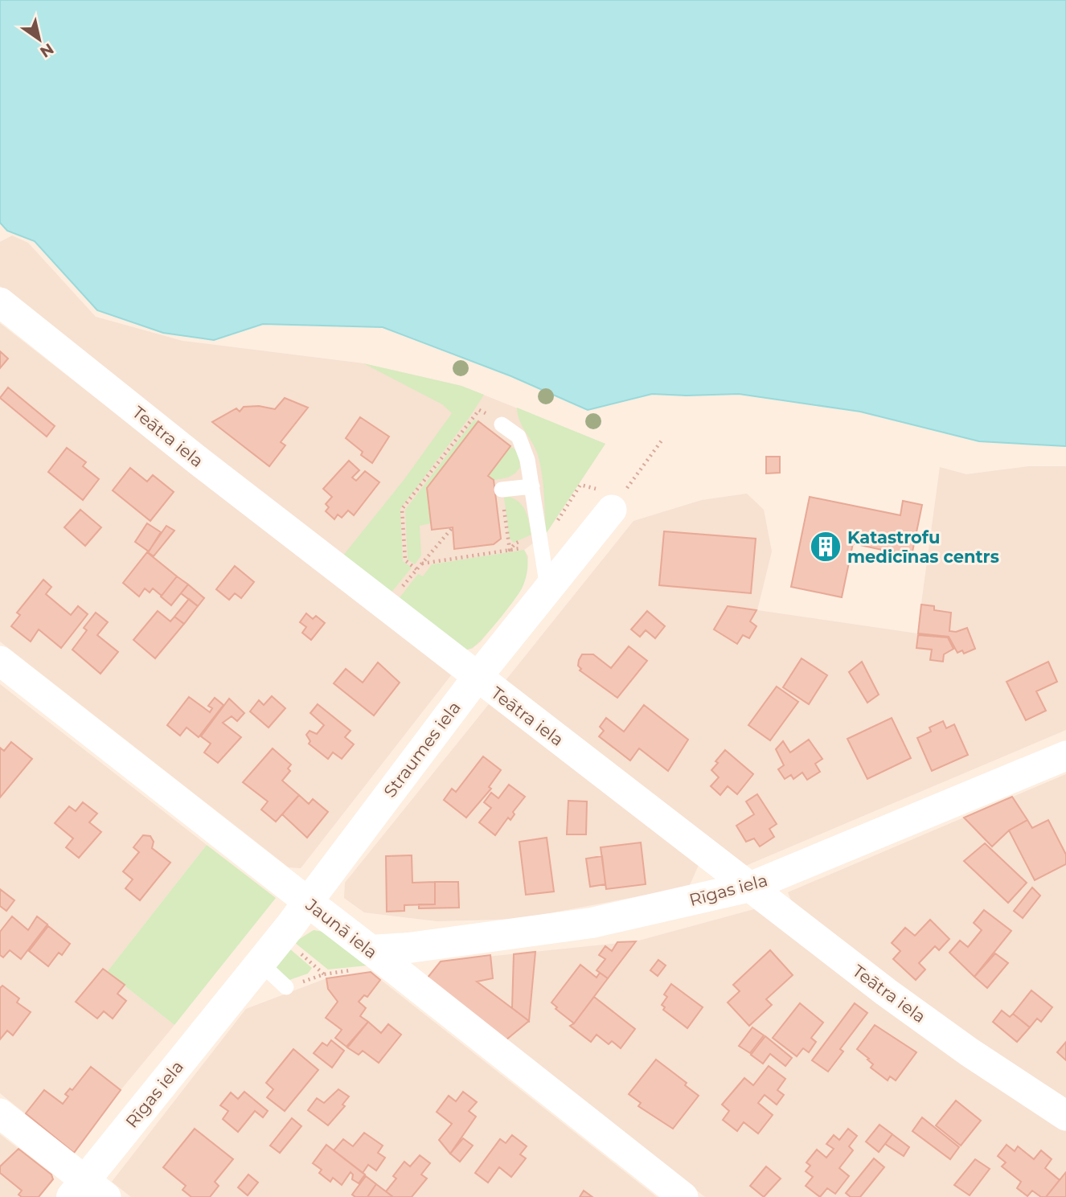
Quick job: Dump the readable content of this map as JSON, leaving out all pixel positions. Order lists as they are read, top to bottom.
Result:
{
  "streets": {
    "street": [
      "Teātra iela",
      "Straumes iela",
      "Rīgas iela",
      "Jaunā iela"
    ]
  },
  "crossings": [
    ["Teātra iela", "Straumes iela"],
    ["Teātra iela", "Rīgas iela"],
    ["Straumes iela", "Rīgas iela"],
    ["Straumes iela", "Jaunā iela"],
    ["Rīgas iela", "Jaunā iela"]
  ],
  "places": {
    "building": ["Katastrofu medicīnas centrs"]
  },
  "north": "bottom right"
}
